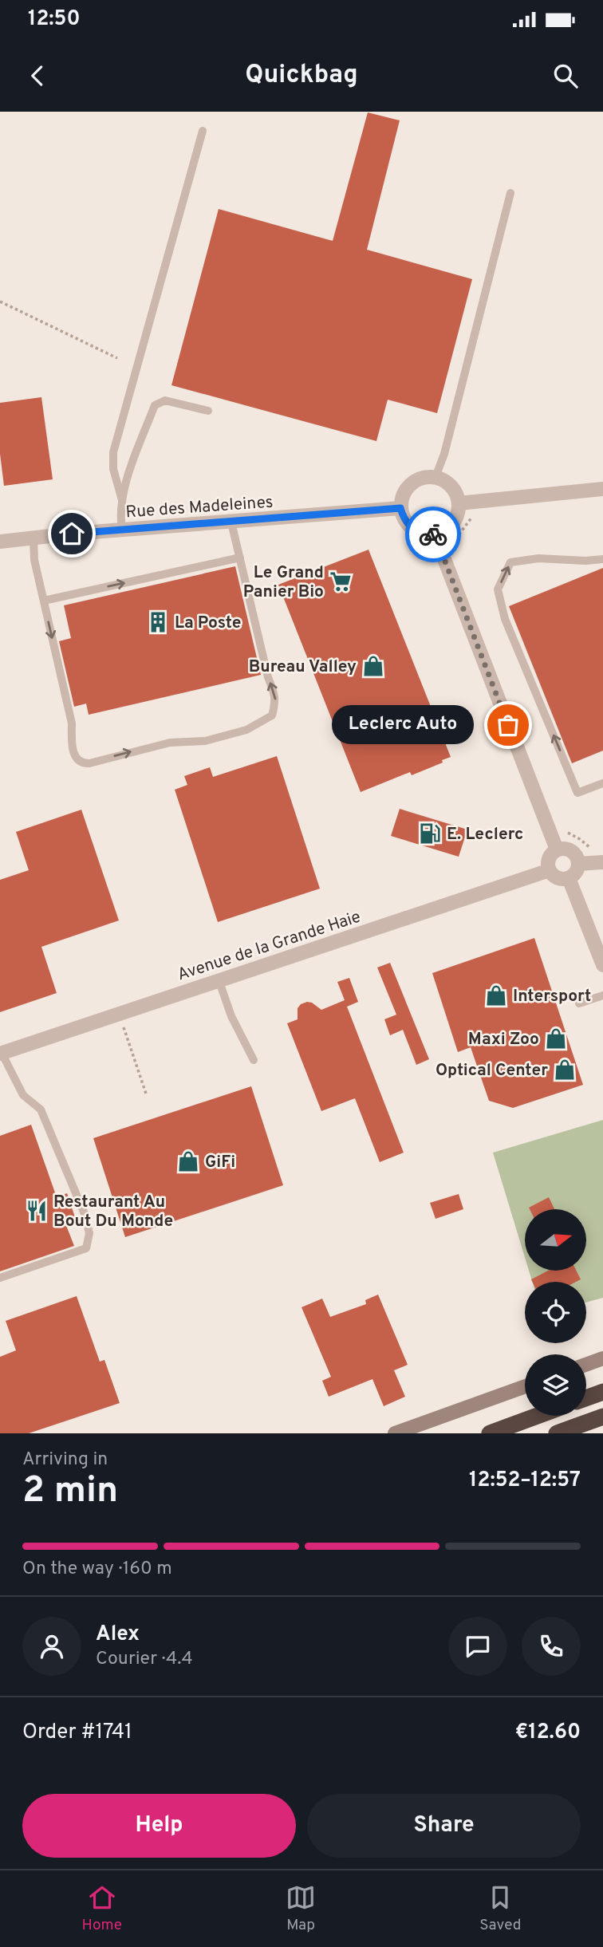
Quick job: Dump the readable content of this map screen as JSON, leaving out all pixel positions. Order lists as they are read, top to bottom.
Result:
{
  "streets": {
    "street": ["Rue des Madeleines", "Avenue de la Grande Haie"]
  },
  "places": {
    "supermarket": ["Le Grand Panier Bio"],
    "building": ["La Poste"],
    "shop": [
      "Bureau Valley",
      "Intersport",
      "Maxi Zoo",
      "Optical Center",
      "GiFi"
    ],
    "other": ["Leclerc Auto"],
    "fuel station": ["E. Leclerc"],
    "restaurant": ["Restaurant Au Bout Du Monde"]
  },
  "north": "right",
  "page": {
    "status": "12:50",
    "header": "Quickbag",
    "bubble": "Leclerc Auto",
    "heading": ["2 min", "Arriving in", "12:52–12:57"],
    "panel": [
      "Alex",
      "Courier · 4.4",
      "Order #1741",
      "€12.60"
    ],
    "bar": "On the way · 160 m",
    "buttons": ["Help", "Share"],
    "tabs": ["Home", "Map", "Saved"]
  }
}
